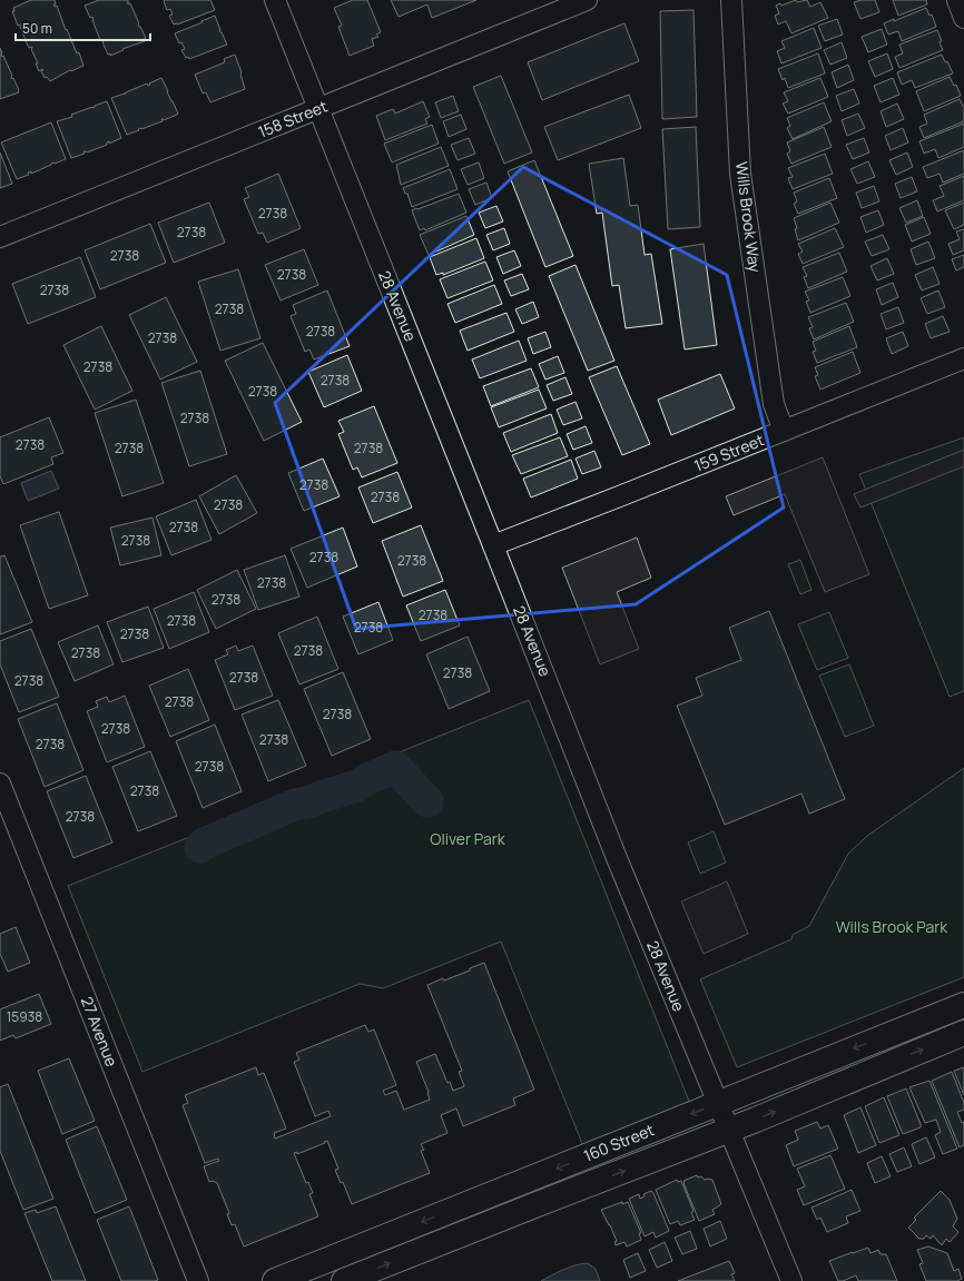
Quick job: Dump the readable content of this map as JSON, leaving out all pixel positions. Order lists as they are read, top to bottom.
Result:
{
  "streets": {
    "main road": ["160 Street"],
    "street": [
      "158 Street",
      "Wills Brook Way",
      "28 Avenue",
      "159 Street",
      "27 Avenue"
    ]
  },
  "crossings": [
    ["158 Street", "28 Avenue"],
    ["Wills Brook Way", "159 Street"],
    ["28 Avenue", "159 Street"],
    ["28 Avenue", "160 Street"]
  ],
  "parks": ["Oliver Park", "Wills Brook Park"],
  "house_numbers": [
    "2738",
    "2738",
    "2738",
    "2738",
    "2738",
    "2738",
    "2738",
    "2738",
    "2738",
    "2738",
    "2738",
    "2738",
    "2738",
    "2738",
    "2738",
    "2738",
    "2738",
    "2738",
    "2738",
    "2738",
    "2738",
    "2738",
    "2738",
    "2738",
    "2738",
    "2738",
    "2738",
    "2738",
    "2738",
    "2738",
    "2738",
    "2738",
    "2738",
    "2738",
    "2738",
    "2738",
    "2738",
    "2738",
    "2738",
    "2738",
    "2738",
    "15938"
  ],
  "scale_bar": "50 m"
}
